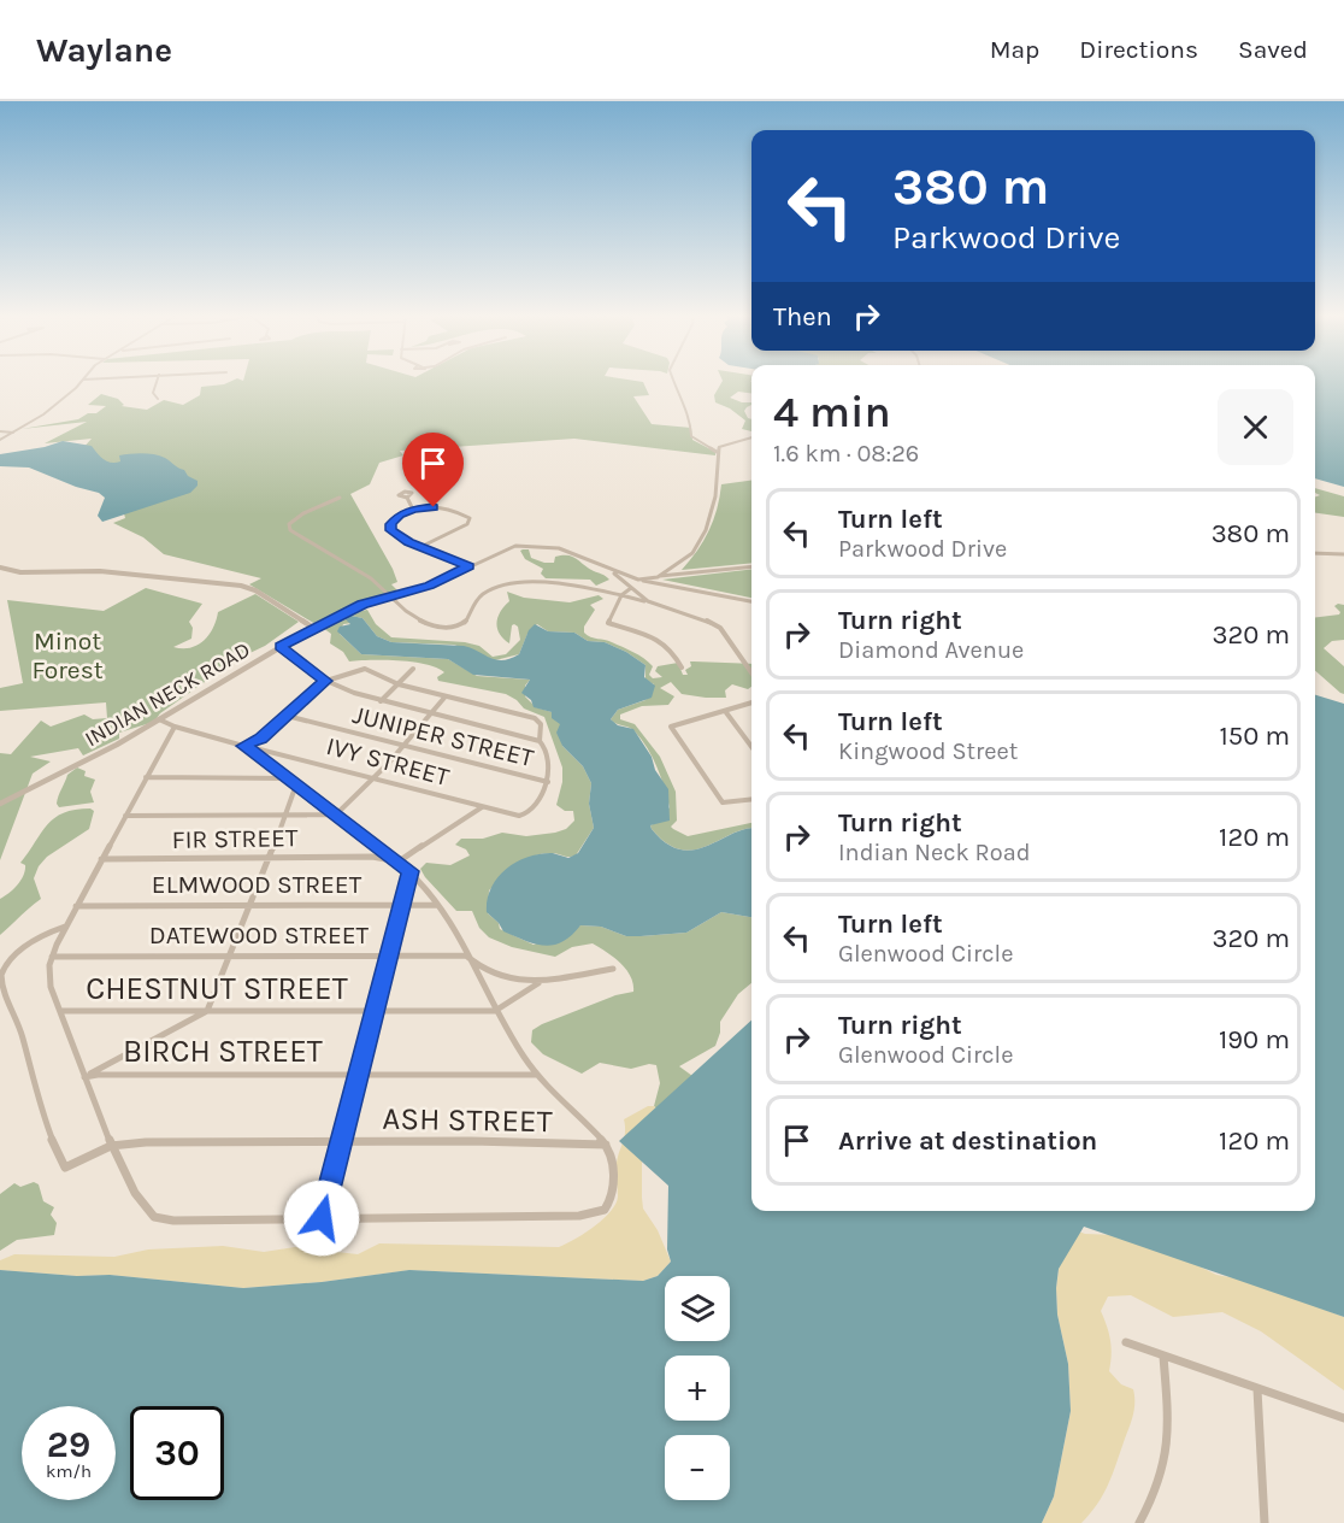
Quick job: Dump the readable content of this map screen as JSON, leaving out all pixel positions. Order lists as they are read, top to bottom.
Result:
{
  "streets": {
    "street": [
      "INDIAN NECK ROAD",
      "JUNIPER STREET",
      "IVY STREET",
      "FIR STREET",
      "ELMWOOD STREET",
      "DATEWOOD STREET",
      "CHESTNUT STREET",
      "BIRCH STREET",
      "ASH STREET"
    ]
  },
  "crossings": [
    ["INDIAN NECK ROAD", "IVY STREET"],
    ["JUNIPER STREET", "IVY STREET"]
  ],
  "parks": ["Minot Forest"],
  "page": {
    "header": "Waylane",
    "nav": ["Map", "Directions", "Saved"],
    "turn": ["380 m", "Parkwood Drive"],
    "then": "Then",
    "heading": ["4 min", "1.6 km · 08:26"],
    "list": [
      {
        "name": "Turn left",
        "note": "Parkwood Drive",
        "value": "380 m"
      },
      {
        "name": "Turn right",
        "note": "Diamond Avenue",
        "value": "320 m"
      },
      {
        "name": "Turn left",
        "note": "Kingwood Street",
        "value": "150 m"
      },
      {
        "name": "Turn right",
        "note": "Indian Neck Road",
        "value": "120 m"
      },
      {
        "name": "Turn left",
        "note": "Glenwood Circle",
        "value": "320 m"
      },
      {
        "name": "Turn right",
        "note": "Glenwood Circle",
        "value": "190 m"
      },
      {
        "name": "Arrive at destination",
        "value": "120 m"
      }
    ],
    "map_buttons": ["+", "−"],
    "speed": "29 km/h",
    "limit": "30"
  }
}
